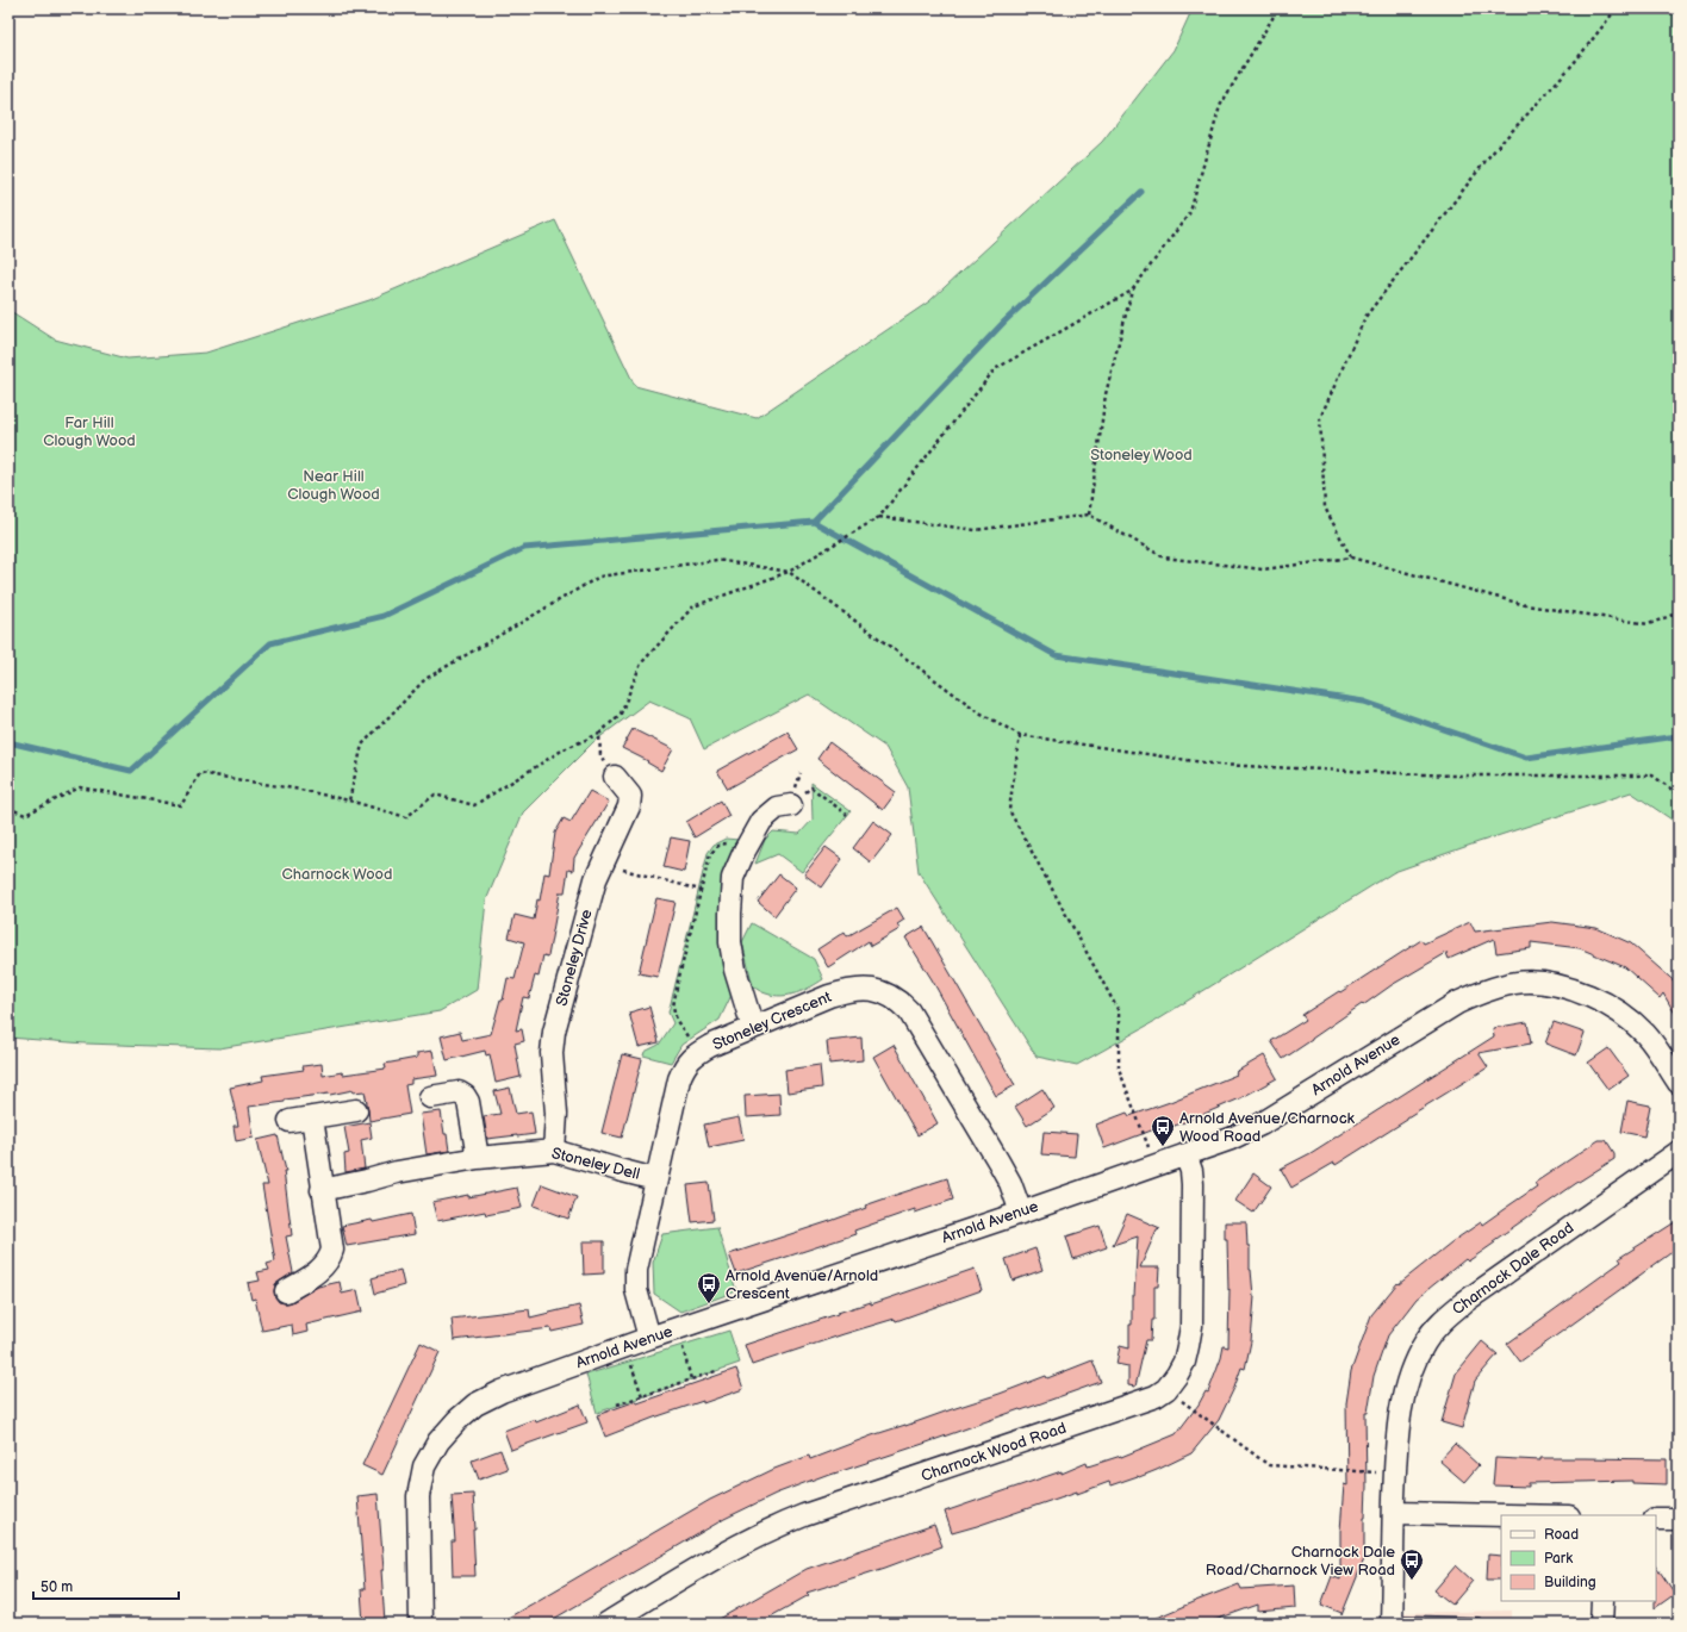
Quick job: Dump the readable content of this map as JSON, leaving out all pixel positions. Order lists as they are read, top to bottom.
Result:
{
  "streets": {
    "street": [
      "Stoneley Drive",
      "Stoneley Crescent",
      "Arnold Avenue",
      "Stoneley Dell",
      "Charnock Dale Road",
      "Charnock Wood Road"
    ]
  },
  "crossings": [
    ["Stoneley Drive", "Stoneley Dell"],
    ["Stoneley Crescent", "Arnold Avenue"],
    ["Stoneley Crescent", "Stoneley Dell"],
    ["Arnold Avenue", "Charnock Wood Road"]
  ],
  "parks": [
    "Far Hill Clough Wood",
    "Stoneley Wood",
    "Near Hill Clough Wood",
    "Charnock Wood"
  ],
  "places": {
    "bus stop": ["Arnold Avenue/Charnock Wood Road", "Arnold Avenue/Arnold Crescent", "Charnock Dale Road/Charnock View Road"]
  },
  "legend": ["Road", "Park", "Building"],
  "scale_bar": "50 m"
}
